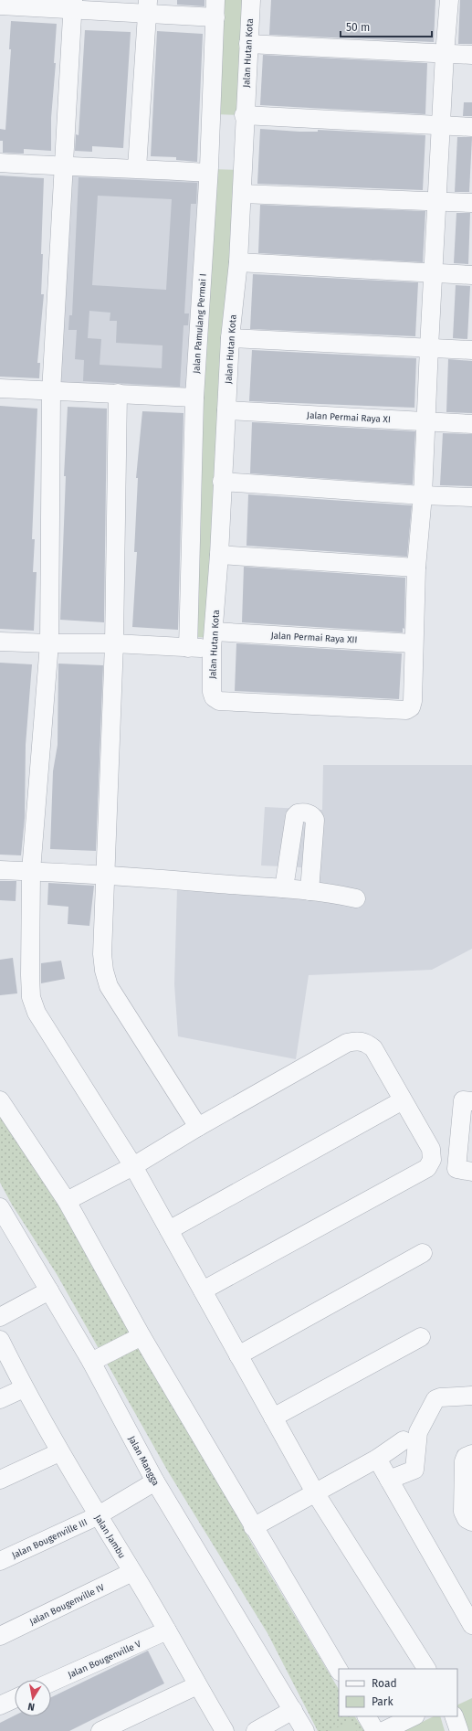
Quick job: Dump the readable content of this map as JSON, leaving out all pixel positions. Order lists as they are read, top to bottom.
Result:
{
  "streets": {
    "street": [
      "Jalan Hutan Kota",
      "Jalan Pamulang Permai I",
      "Jalan Permai Raya XI",
      "Jalan Permai Raya XII",
      "Jalan Mangga",
      "Jalan Jambu",
      "Jalan Bougenville III",
      "Jalan Bougenville IV",
      "Jalan Bougenville V"
    ]
  },
  "crossings": [
    ["Jalan Hutan Kota", "Jalan Permai Raya XI"],
    ["Jalan Hutan Kota", "Jalan Permai Raya XII"],
    ["Jalan Pamulang Permai I", "Jalan Permai Raya XII"],
    ["Jalan Mangga", "Jalan Bougenville III"],
    ["Jalan Jambu", "Jalan Bougenville III"],
    ["Jalan Jambu", "Jalan Bougenville IV"],
    ["Jalan Jambu", "Jalan Bougenville V"]
  ],
  "legend": ["Road", "Park"],
  "scale_bar": "50 m",
  "north": "bottom"
}
